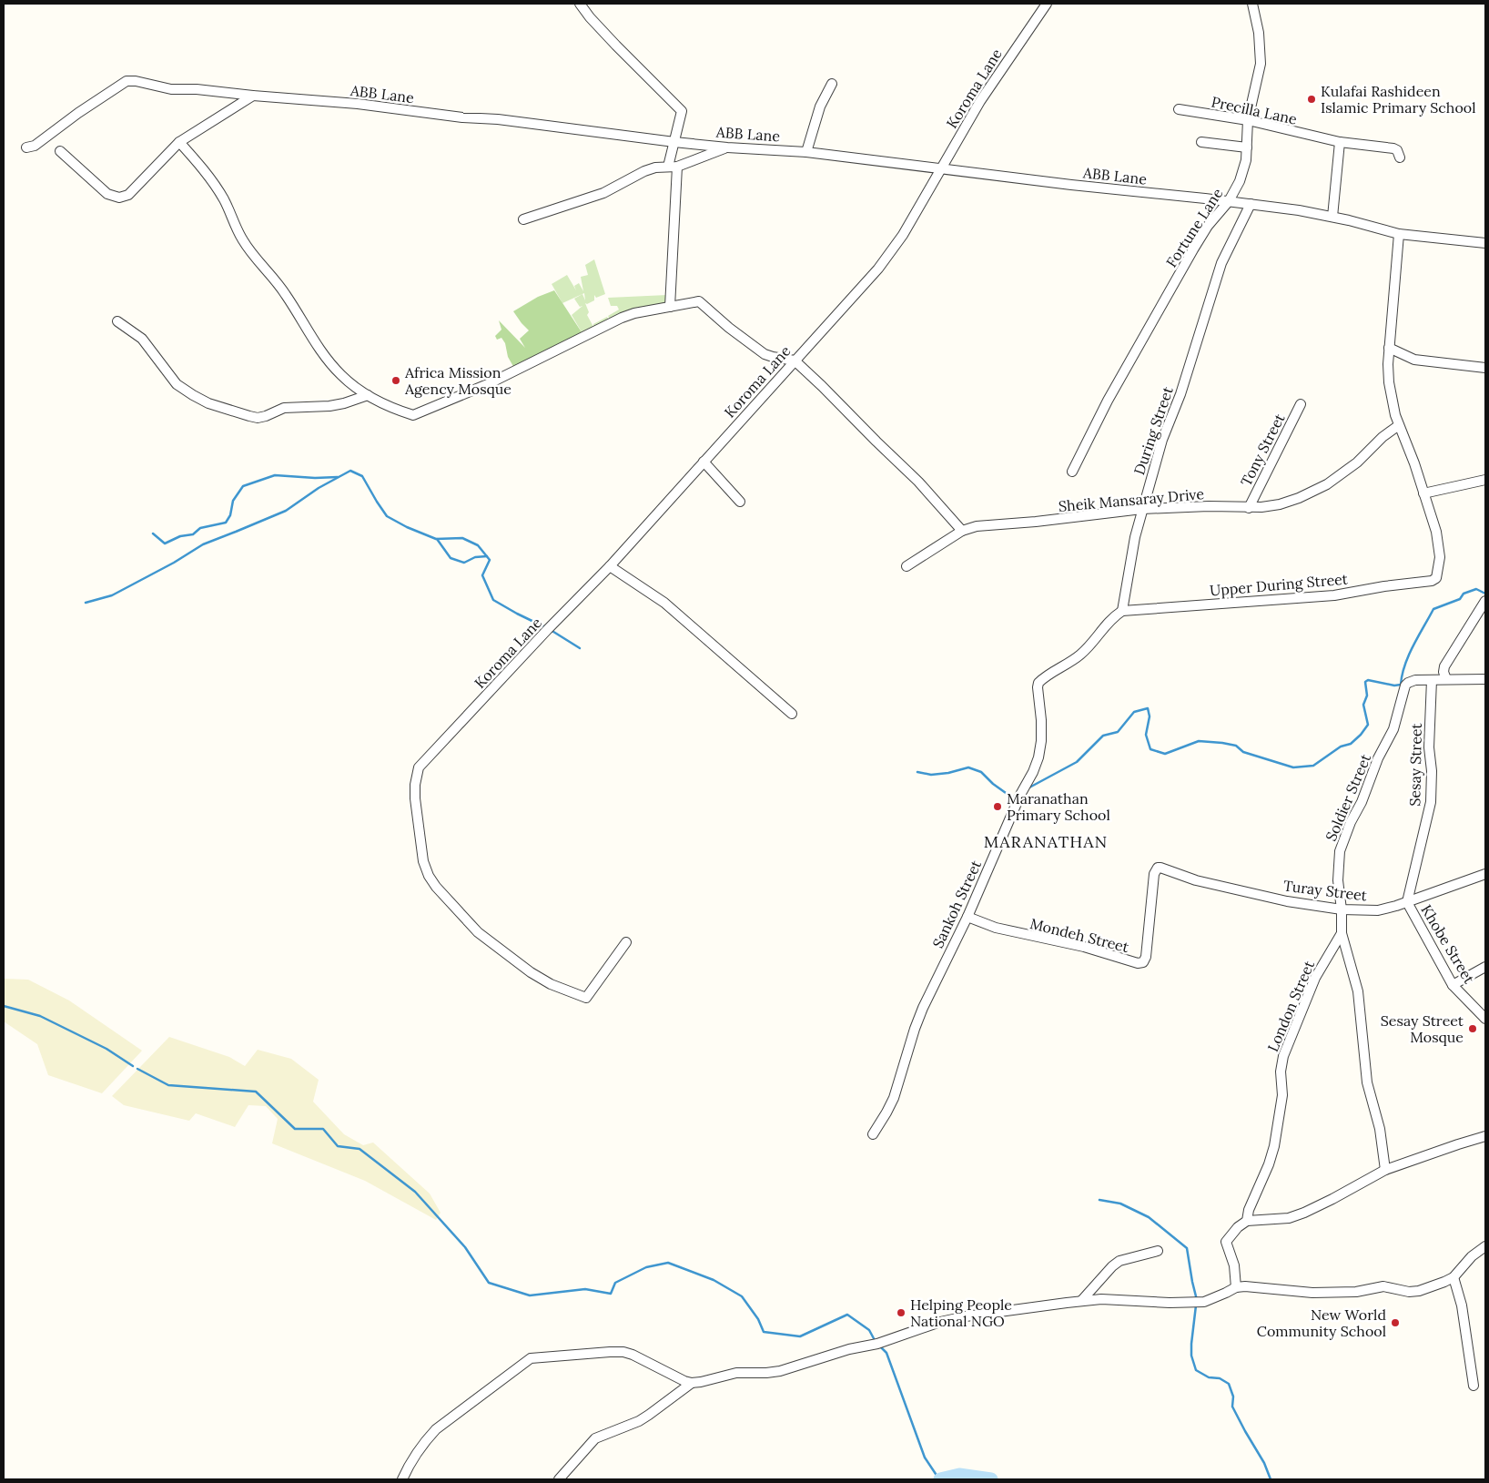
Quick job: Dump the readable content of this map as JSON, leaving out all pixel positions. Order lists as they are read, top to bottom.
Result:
{
  "streets": {
    "street": [
      "Koroma Lane",
      "ABB Lane",
      "Precilla Lane",
      "Fortune Lane",
      "During Street",
      "Tony Street",
      "Sheik Mansaray Drive",
      "Upper During Street",
      "Sesay Street",
      "Soldier Street",
      "Turay Street",
      "Sankoh Street",
      "Mondeh Street",
      "Khobe Street",
      "London Street"
    ]
  },
  "crossings": [
    ["Koroma Lane", "ABB Lane"],
    ["ABB Lane", "Fortune Lane"],
    ["ABB Lane", "During Street"],
    ["Precilla Lane", "Fortune Lane"],
    ["During Street", "Sheik Mansaray Drive"],
    ["During Street", "Upper During Street"],
    ["During Street", "Sankoh Street"],
    ["Tony Street", "Sheik Mansaray Drive"],
    ["Upper During Street", "Sankoh Street"],
    ["Sesay Street", "Soldier Street"],
    ["Sesay Street", "Turay Street"],
    ["Sesay Street", "Khobe Street"],
    ["Soldier Street", "Turay Street"],
    ["Soldier Street", "London Street"],
    ["Turay Street", "Mondeh Street"],
    ["Turay Street", "Khobe Street"],
    ["Sankoh Street", "Mondeh Street"]
  ],
  "districts": ["MARANATHAN"],
  "places": [
    "Kulafai Rashideen Islamic Primary School",
    "Africa Mission Agency Mosque",
    "Maranathan Primary School",
    "Sesay Street Mosque",
    "Helping People National NGO",
    "New World Community School"
  ]
}
